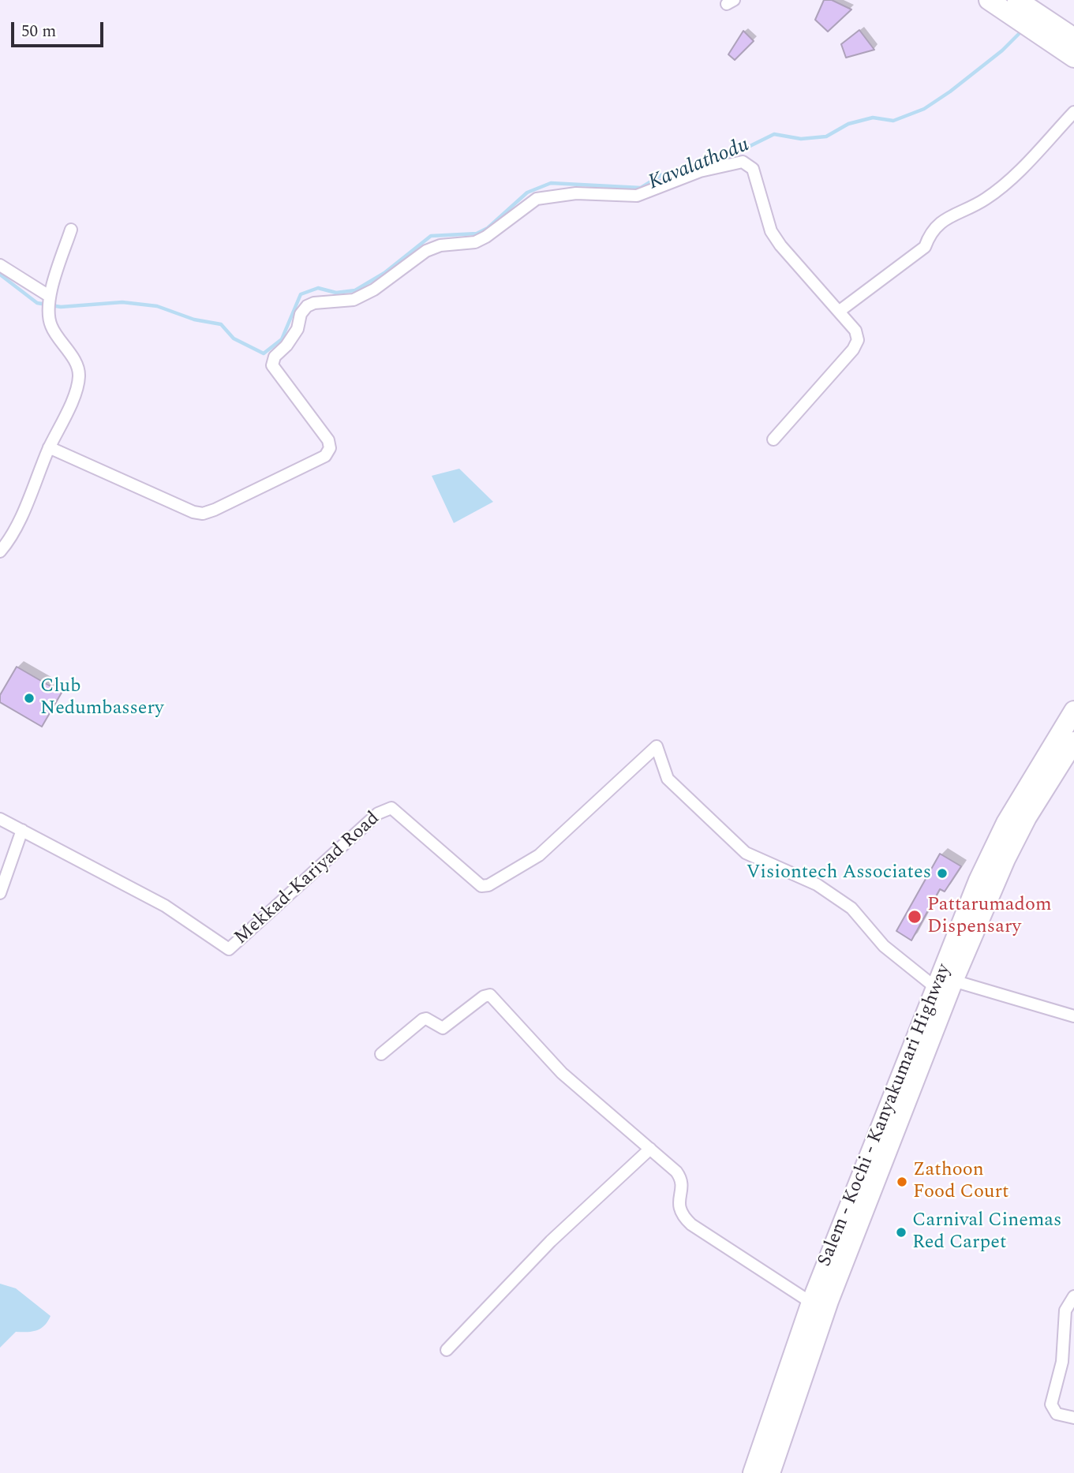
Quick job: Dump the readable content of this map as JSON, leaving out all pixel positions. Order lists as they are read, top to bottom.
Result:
{
  "streets": {
    "highway": ["Salem - Kochi - Kanyakumari Highway"],
    "street": ["Mekkad-Kariyad Road"]
  },
  "crossings": [
    ["Mekkad-Kariyad Road", "Salem - Kochi - Kanyakumari Highway"]
  ],
  "water": ["Kavalathodu"],
  "places": [
    "Club Nedumbassery",
    "Visiontech Associates",
    "Pattarumadom Dispensary",
    "Zathoon Food Court",
    "Carnival Cinemas Red Carpet"
  ],
  "scale_bar": "50 m"
}
